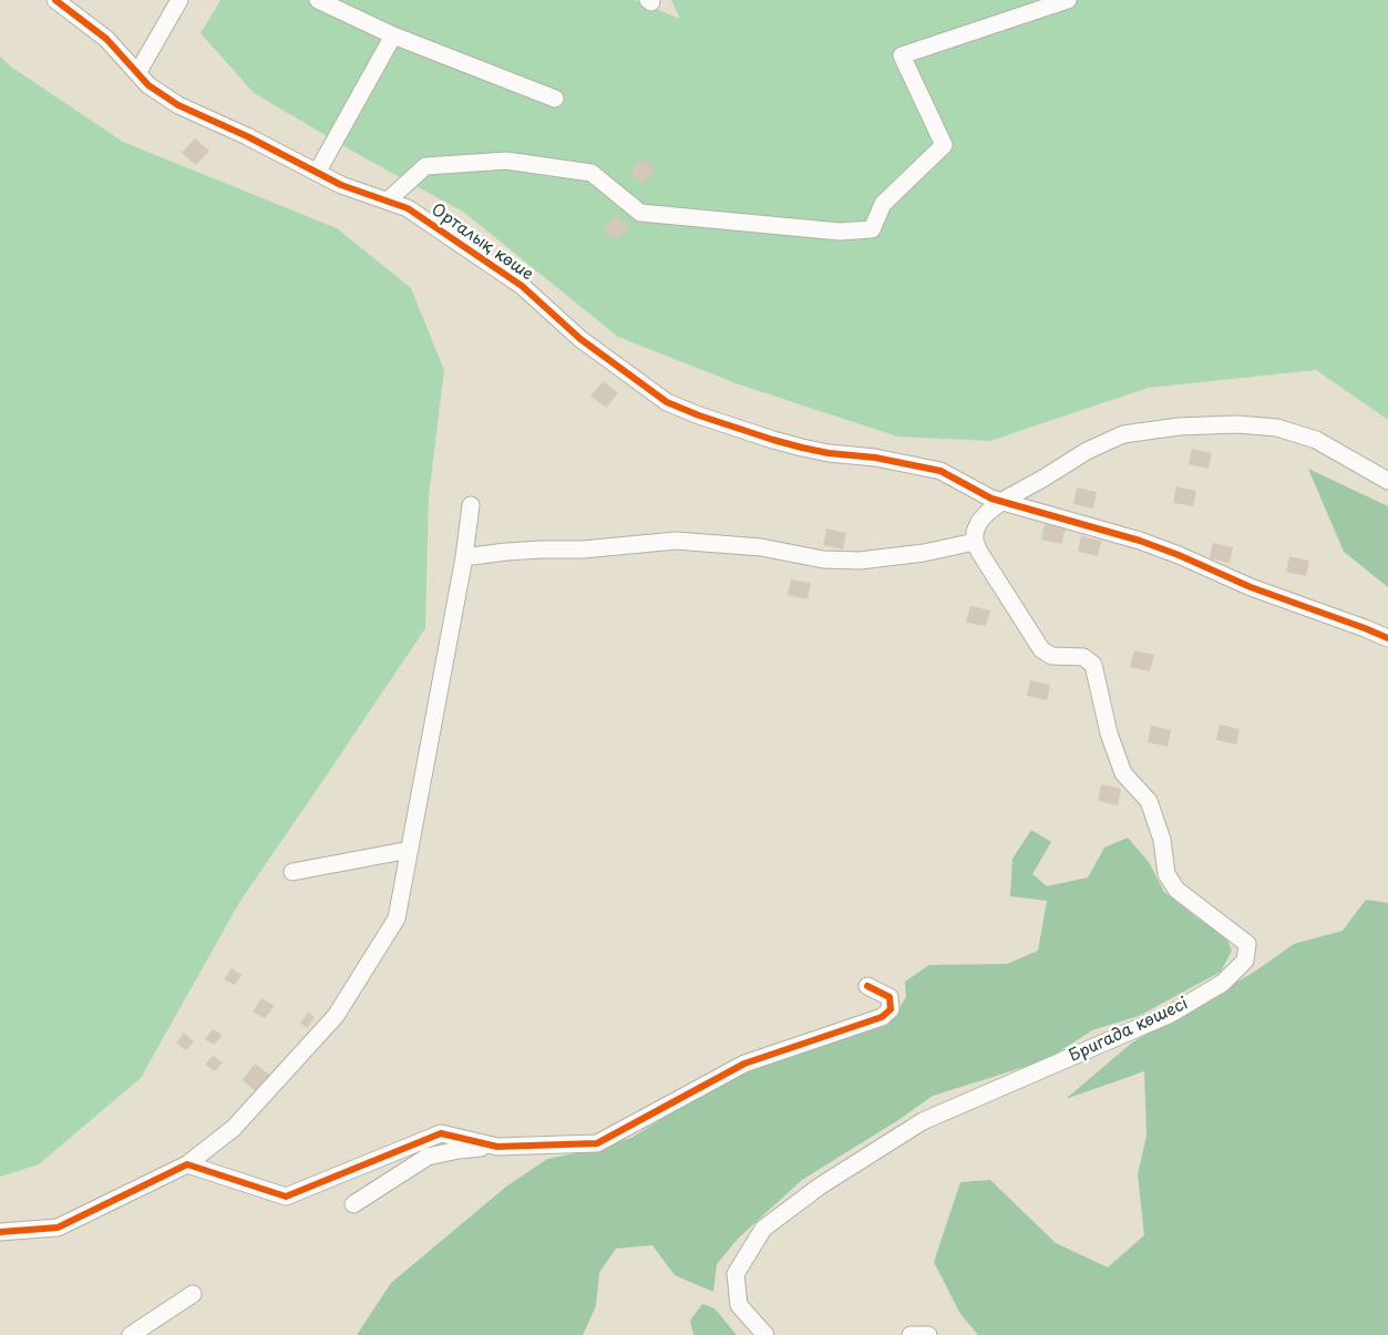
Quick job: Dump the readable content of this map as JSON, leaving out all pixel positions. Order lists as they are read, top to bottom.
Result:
{
  "streets": {
    "street": ["Орталық көше", "Бригада көшесі"]
  }
}
